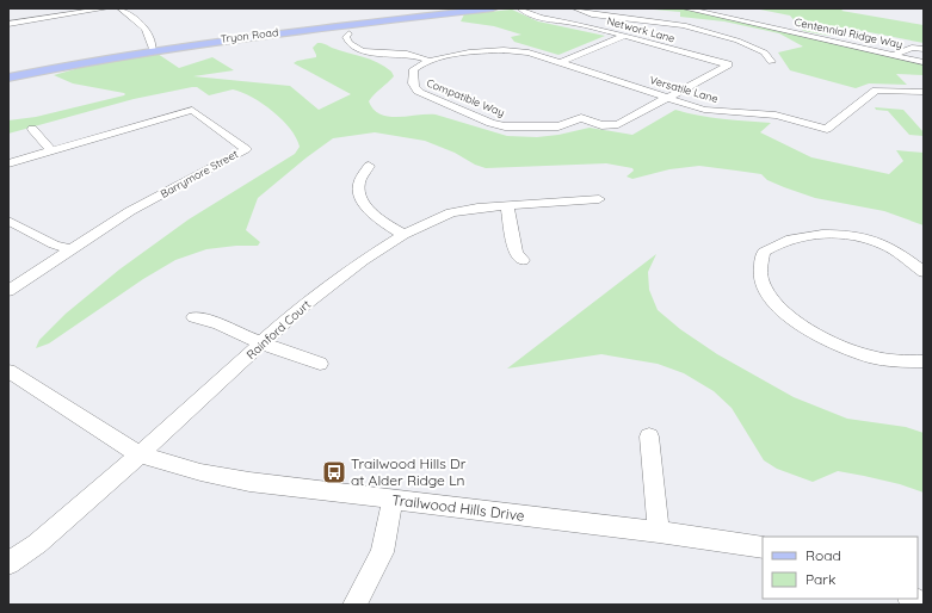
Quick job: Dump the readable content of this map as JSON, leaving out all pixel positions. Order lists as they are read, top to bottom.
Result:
{
  "streets": {
    "main road": ["Tryon Road"],
    "street": [
      "Network Lane",
      "Centennial Ridge Way",
      "Versatile Lane",
      "Compatible Way",
      "Barrymore Street",
      "Rainford Court",
      "Trailwood Hills Drive"
    ]
  },
  "crossings": [
    ["Network Lane", "Compatible Way"],
    ["Versatile Lane", "Compatible Way"],
    ["Rainford Court", "Trailwood Hills Drive"]
  ],
  "places": {
    "bus stop": ["Trailwood Hills Dr at Alder Ridge Ln"]
  },
  "legend": ["Road", "Park"]
}
